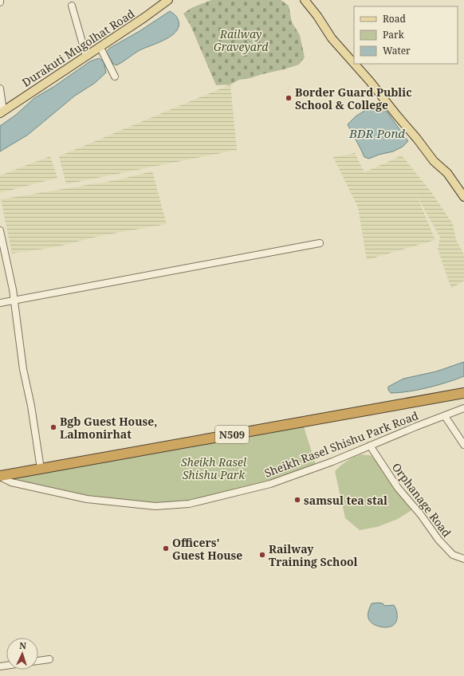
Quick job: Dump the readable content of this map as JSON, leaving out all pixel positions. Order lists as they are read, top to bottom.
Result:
{
  "streets": {
    "highway": ["N509"],
    "main road": ["Durakuti Mugolhat Road"],
    "street": ["Sheikh Rasel Shishu Park Road", "Orphanage Road"]
  },
  "crossings": [
    ["N509", "Sheikh Rasel Shishu Park Road"],
    ["Sheikh Rasel Shishu Park Road", "Orphanage Road"]
  ],
  "water": ["BDR Pond"],
  "parks": ["Railway Graveyard", "Sheikh Rasel Shishu Park"],
  "places": [
    "Border Guard Public School & College",
    "Bgb Guest House, Lalmonirhat",
    "samsul tea stal",
    "Officers' Guest House",
    "Railway Training School"
  ],
  "legend": ["Road", "Park", "Water"],
  "north": "top"
}
